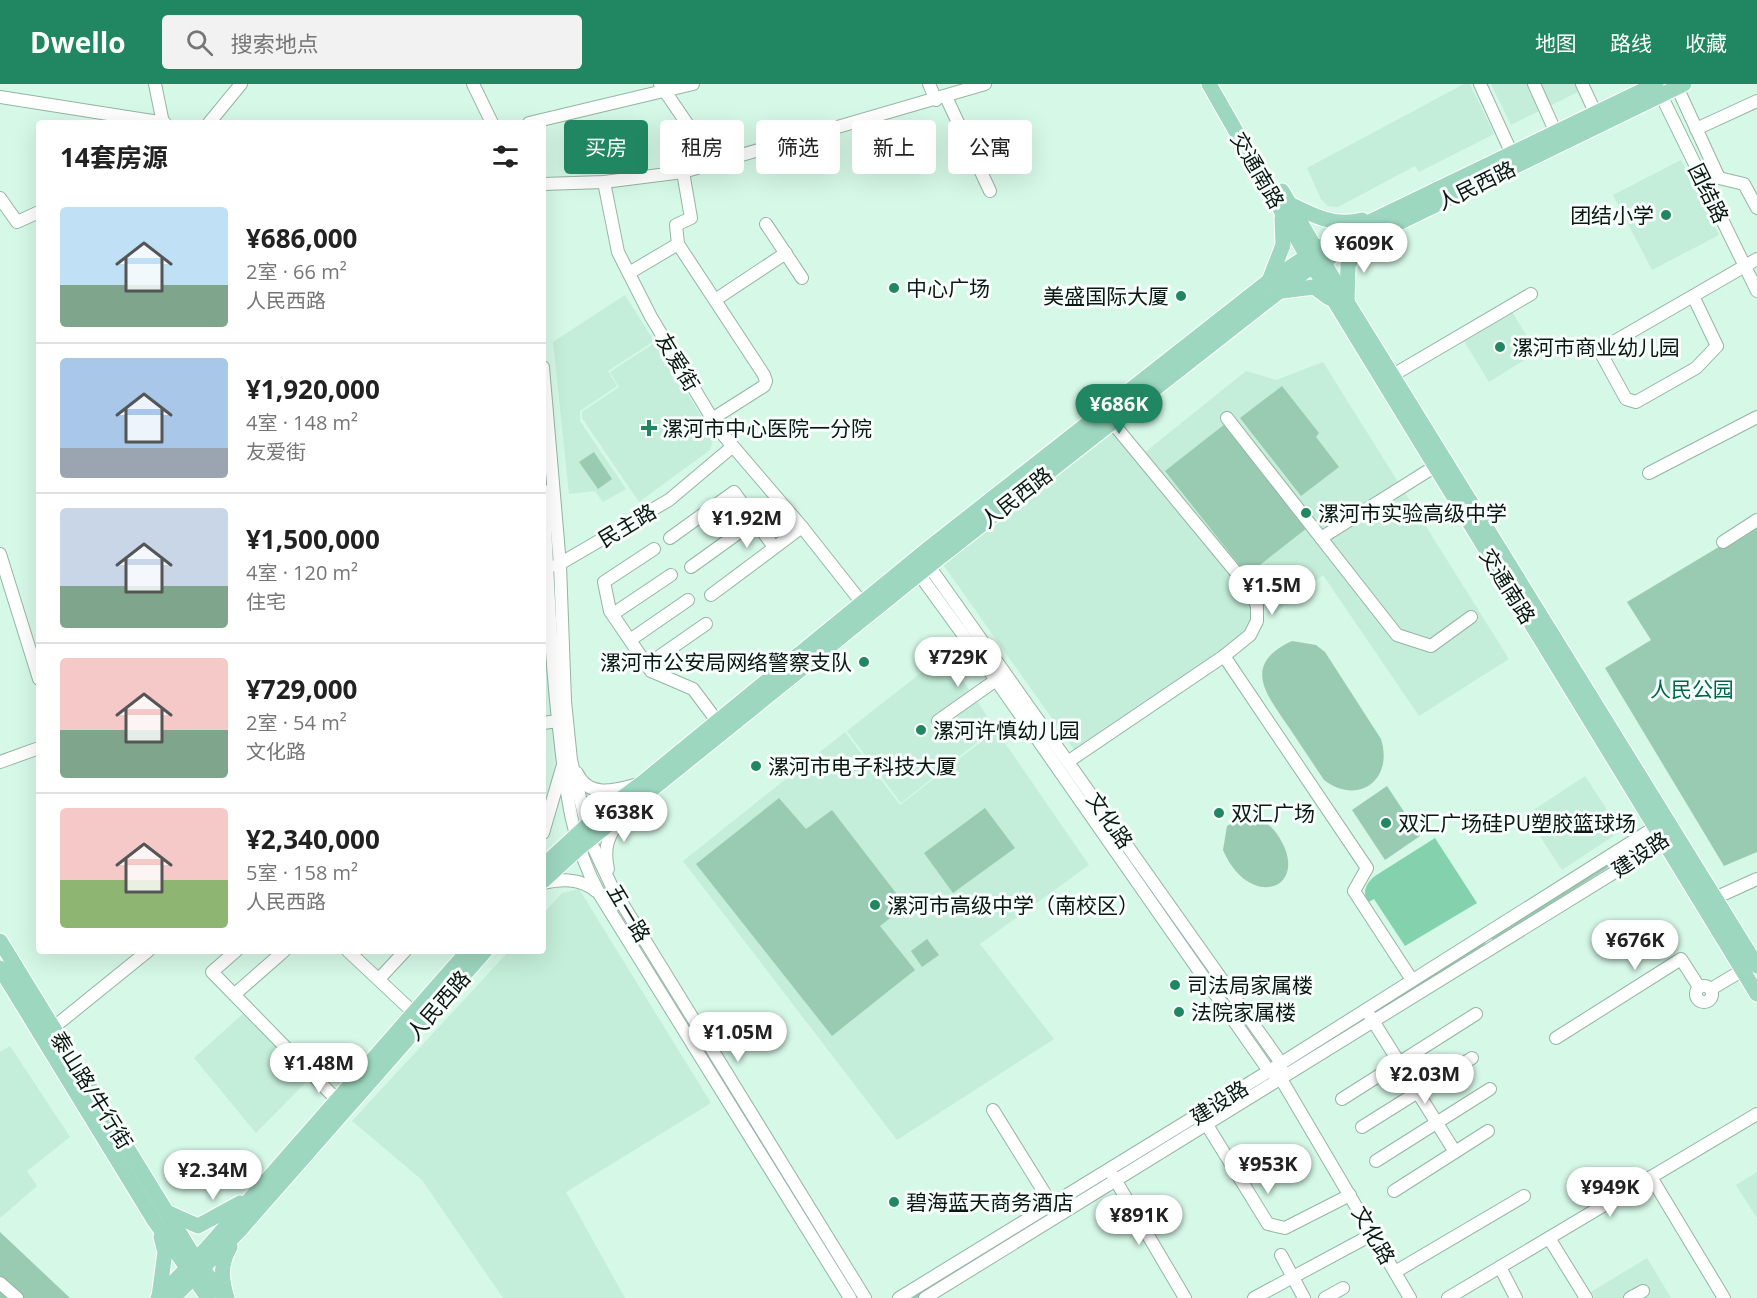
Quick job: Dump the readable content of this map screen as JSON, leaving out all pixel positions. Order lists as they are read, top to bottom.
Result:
{
  "streets": {
    "main road": ["交通南路", "人民西路", "泰山路/牛行街"],
    "street": [
      "团结路",
      "友爱街",
      "民主路",
      "文化路",
      "建设路",
      "五一路"
    ]
  },
  "crossings": [
    ["交通南路", "人民西路"],
    ["交通南路", "建设路"],
    ["人民西路", "团结路"],
    ["人民西路", "友爱街"],
    ["人民西路", "文化路"],
    ["人民西路", "五一路"],
    ["人民西路", "泰山路/牛行街"],
    ["友爱街", "民主路"],
    ["民主路", "五一路"],
    ["文化路", "建设路"]
  ],
  "parks": ["人民公园"],
  "places": {
    "other": [
      "团结小学",
      "中心广场",
      "美盛国际大厦",
      "漯河市商业幼儿园",
      "漯河市实验高级中学",
      "漯河市公安局网络警察支队",
      "漯河许慎幼儿园",
      "漯河市电子科技大厦",
      "双汇广场",
      "双汇广场硅PU塑胶篮球场",
      "漯河市高级中学（南校区）",
      "司法局家属楼",
      "法院家属楼",
      "碧海蓝天商务酒店"
    ],
    "health": ["漯河市中心医院一分院"]
  },
  "page": {
    "header": "Dwello",
    "search": "搜索地点",
    "nav": ["地图", "路线", "收藏"],
    "chip": [
      "买房",
      "租房",
      "筛选",
      "新上",
      "公寓"
    ],
    "heading": "14套房源",
    "list": [
      {
        "name": "¥686,000",
        "note": "2室 · 66 m² · 人民西路"
      },
      {
        "name": "¥1,920,000",
        "note": "4室 · 148 m² · 友爱街"
      },
      {
        "name": "¥1,500,000",
        "note": "4室 · 120 m² · 住宅"
      },
      {
        "name": "¥729,000",
        "note": "2室 · 54 m² · 文化路"
      },
      {
        "name": "¥2,340,000",
        "note": "5室 · 158 m² · 人民西路"
      }
    ],
    "price": [
      "¥609K",
      "¥686K",
      "¥1.92M",
      "¥1.5M",
      "¥729K",
      "¥638K",
      "¥676K",
      "¥1.05M",
      "¥1.48M",
      "¥2.03M",
      "¥953K",
      "¥2.34M",
      "¥949K",
      "¥891K"
    ]
  }
}
